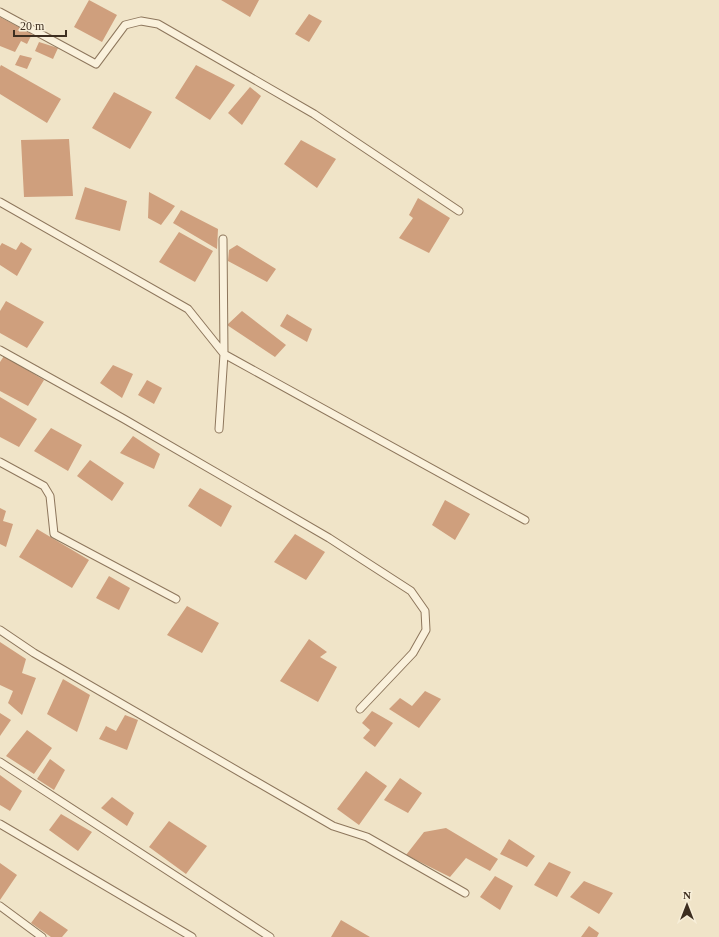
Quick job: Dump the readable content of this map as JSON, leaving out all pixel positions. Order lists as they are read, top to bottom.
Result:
{
  "scale_bar": "20 m",
  "north": "top"
}
